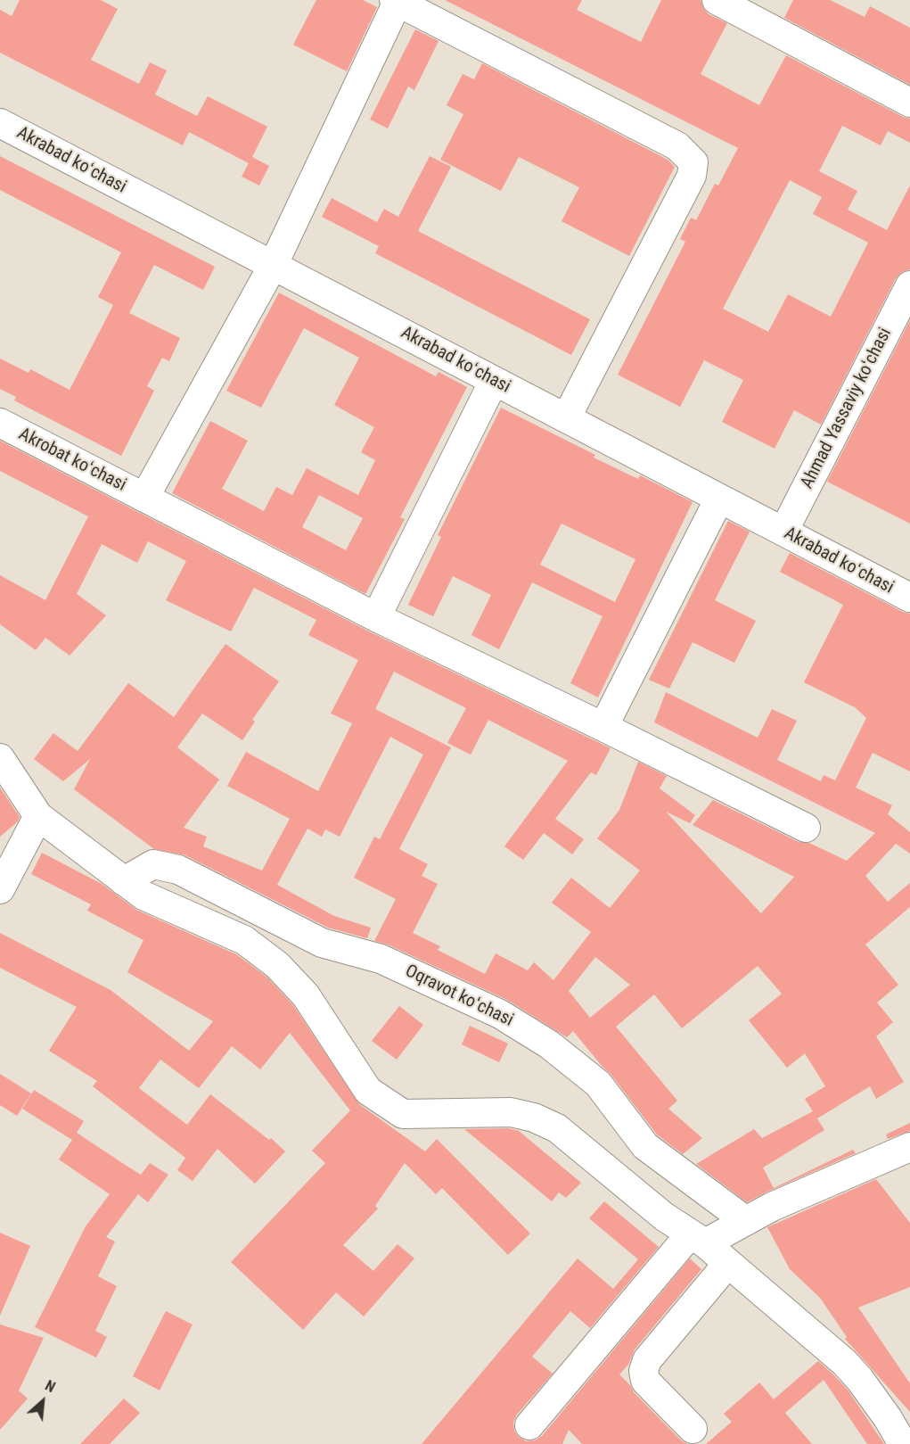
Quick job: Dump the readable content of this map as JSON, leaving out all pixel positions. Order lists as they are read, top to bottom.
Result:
{
  "streets": {
    "street": [
      "Akrabad koʻchasi",
      "Ahmad Yassaviy koʻchasi",
      "Akrobat koʻchasi",
      "Oqravot koʻchasi"
    ]
  },
  "crossings": [
    ["Akrabad koʻchasi", "Ahmad Yassaviy koʻchasi"]
  ],
  "north": "top right"
}
